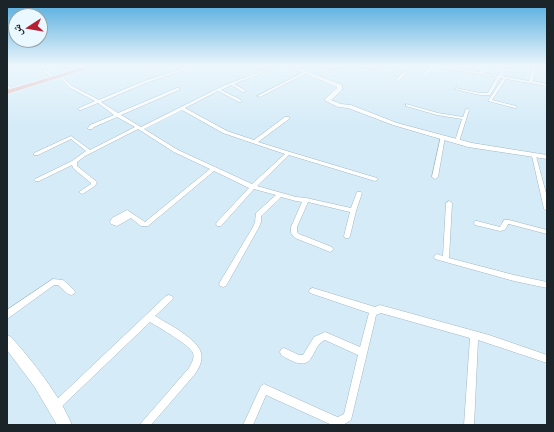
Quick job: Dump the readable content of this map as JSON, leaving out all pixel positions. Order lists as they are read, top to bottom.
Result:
{
  "north": "left"
}
